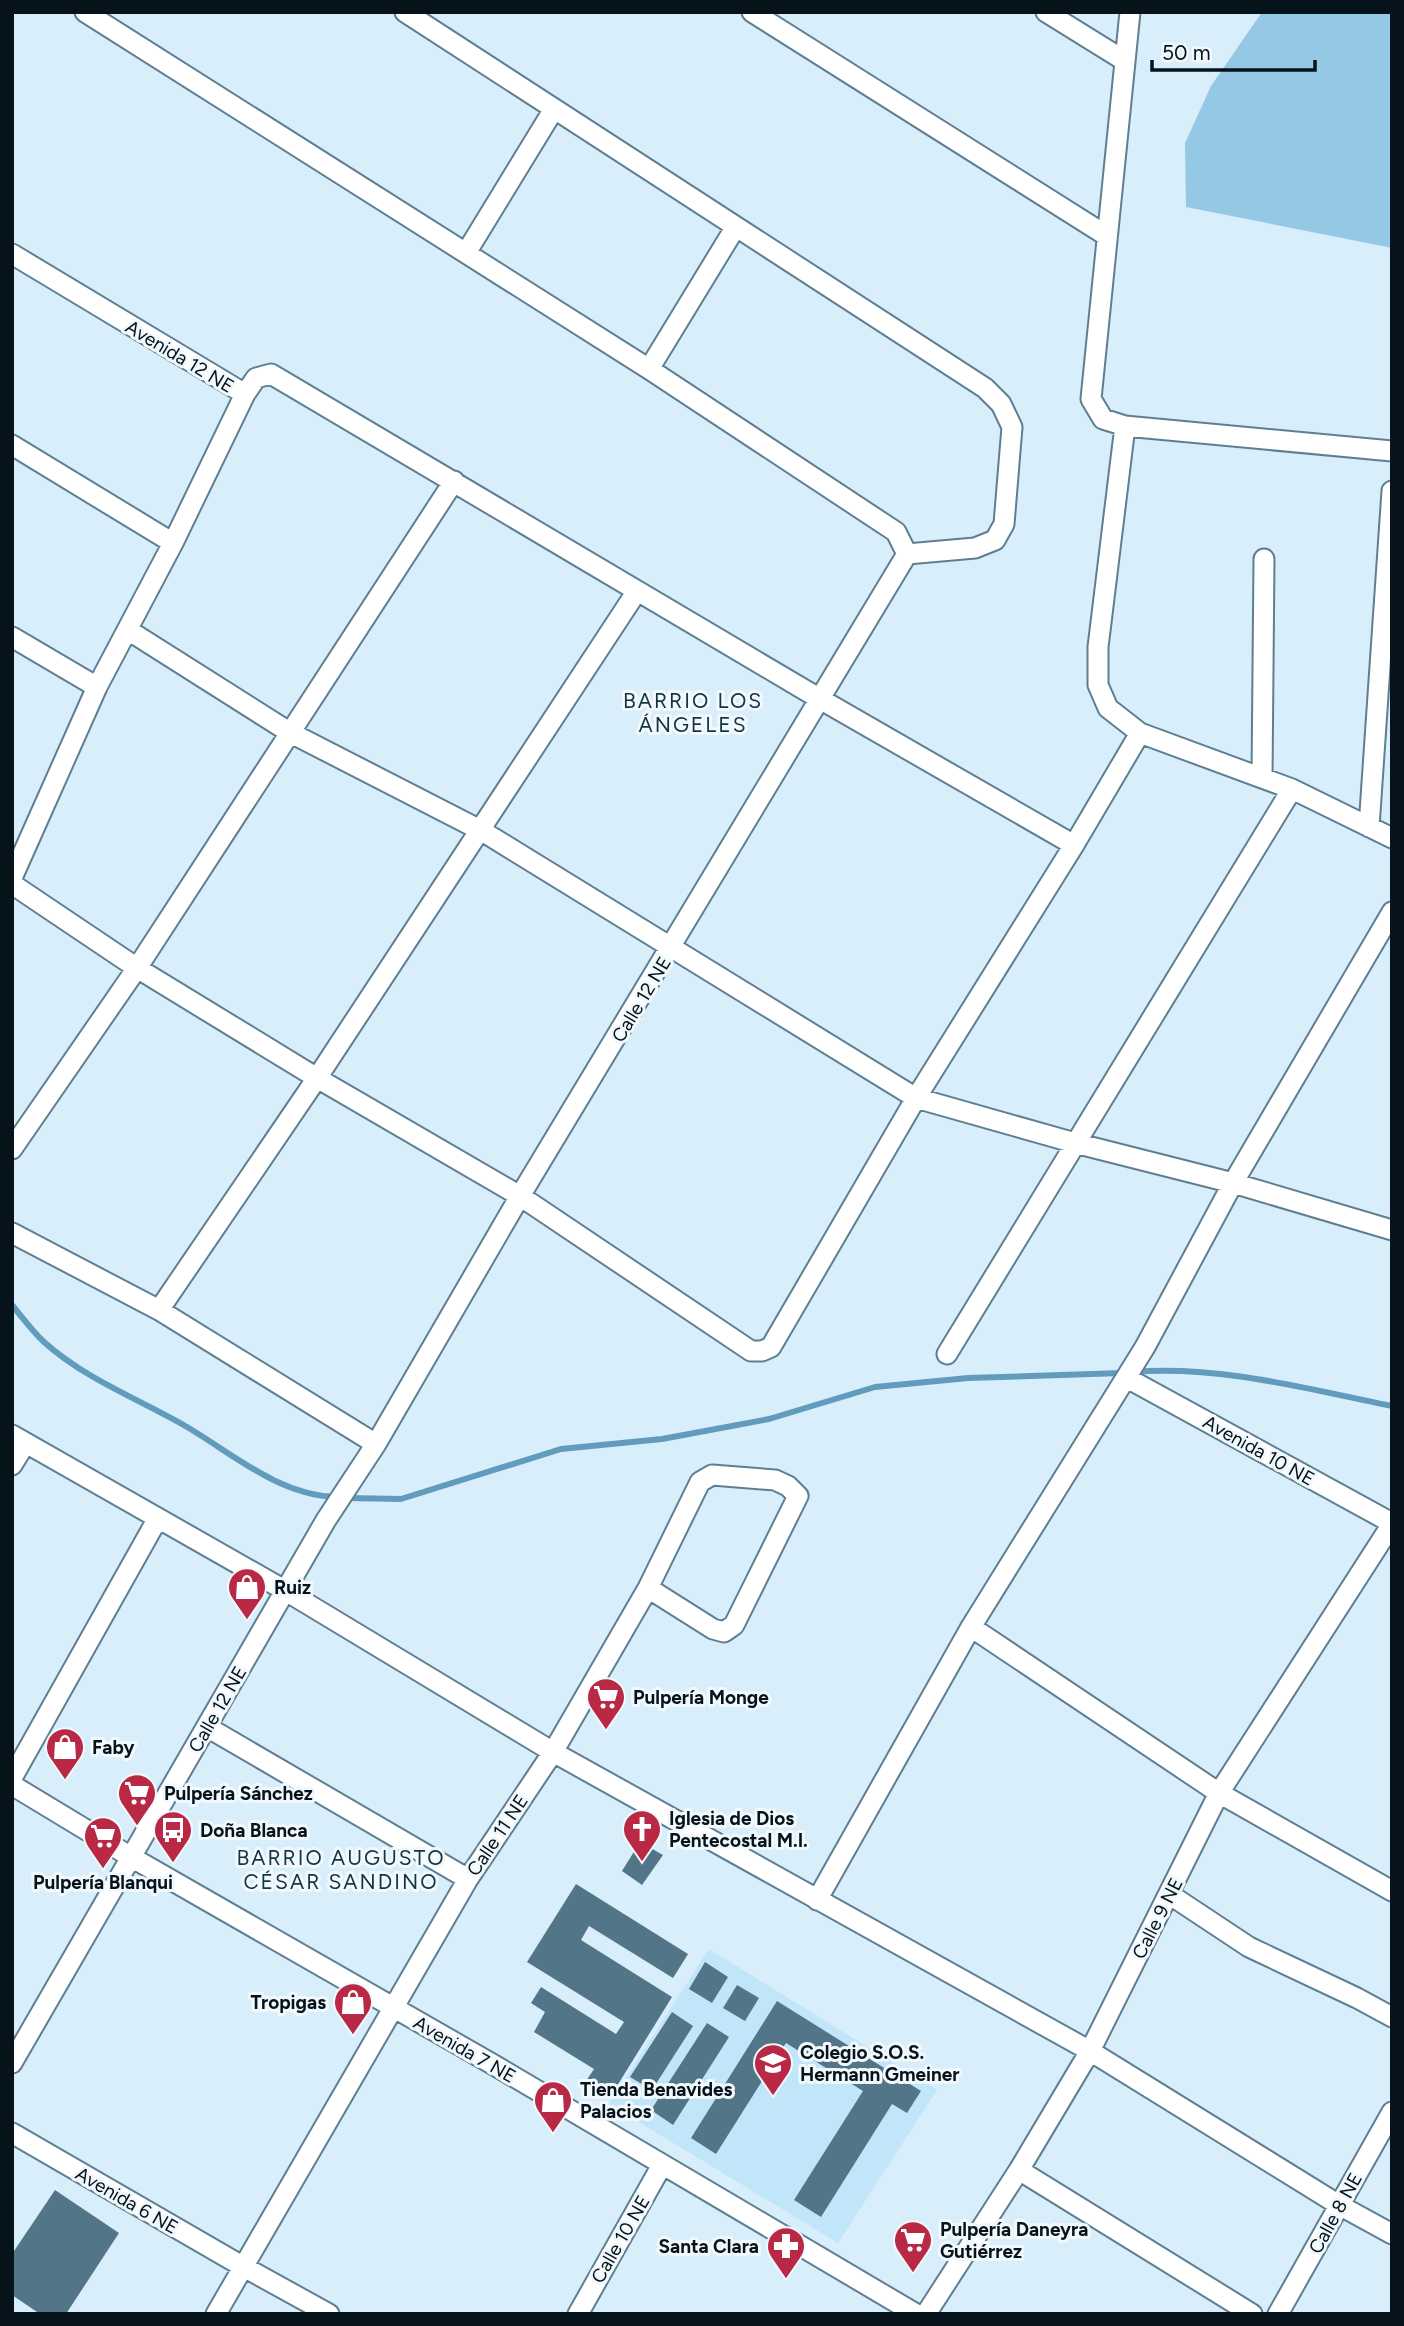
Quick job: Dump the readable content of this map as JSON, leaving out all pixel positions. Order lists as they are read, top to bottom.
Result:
{
  "streets": {
    "street": [
      "Avenida 12 NE",
      "Calle 12 NE",
      "Avenida 10 NE",
      "Calle 11 NE",
      "Calle 9 NE",
      "Avenida 7 NE",
      "Avenida 6 NE",
      "Calle 8 NE",
      "Calle 10 NE"
    ]
  },
  "crossings": [
    ["Avenida 12 NE", "Calle 12 NE"],
    ["Calle 12 NE", "Avenida 7 NE"],
    ["Avenida 10 NE", "Calle 9 NE"],
    ["Calle 11 NE", "Avenida 7 NE"],
    ["Calle 11 NE", "Avenida 6 NE"],
    ["Avenida 7 NE", "Calle 10 NE"]
  ],
  "districts": ["BARRIO LOS ÁNGELES", "BARRIO AUGUSTO CÉSAR SANDINO"],
  "places": {
    "shop": [
      "Ruiz",
      "Faby",
      "Tropigas",
      "Tienda Benavides Palacios"
    ],
    "supermarket": [
      "Pulpería Monge",
      "Pulpería Sánchez",
      "Pulpería Blanqui",
      "Pulpería Daneyra Gutiérrez"
    ],
    "church": ["Iglesia de Dios Pentecostal M.I."],
    "bus stop": ["Doña Blanca"],
    "school or university": ["Colegio S.O.S. Hermann Gmeiner"],
    "pharmacy": ["Santa Clara"]
  },
  "scale_bar": "50 m"
}
